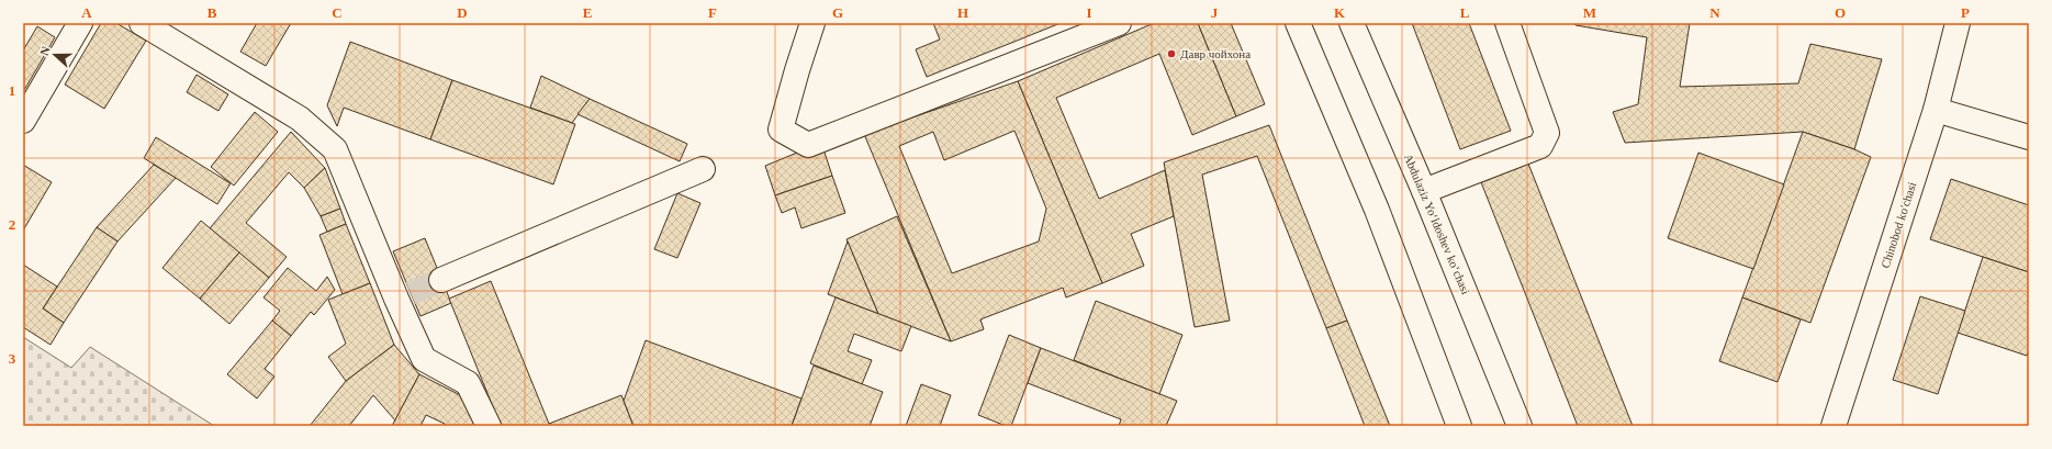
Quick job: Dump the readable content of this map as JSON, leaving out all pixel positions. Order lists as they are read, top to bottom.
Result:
{
  "streets": {
    "street": ["Abdulaziz Yoʻldoshev koʻchasi", "Chinobod ko'chasi"]
  },
  "places": ["Давр чойхона"],
  "north": "left",
  "grid": {
    "columns": [
      "A",
      "B",
      "C",
      "D",
      "E",
      "F",
      "G",
      "H",
      "I",
      "J",
      "K",
      "L",
      "M",
      "N",
      "O",
      "P"
    ],
    "rows": ["1", "2", "3"]
  }
}
